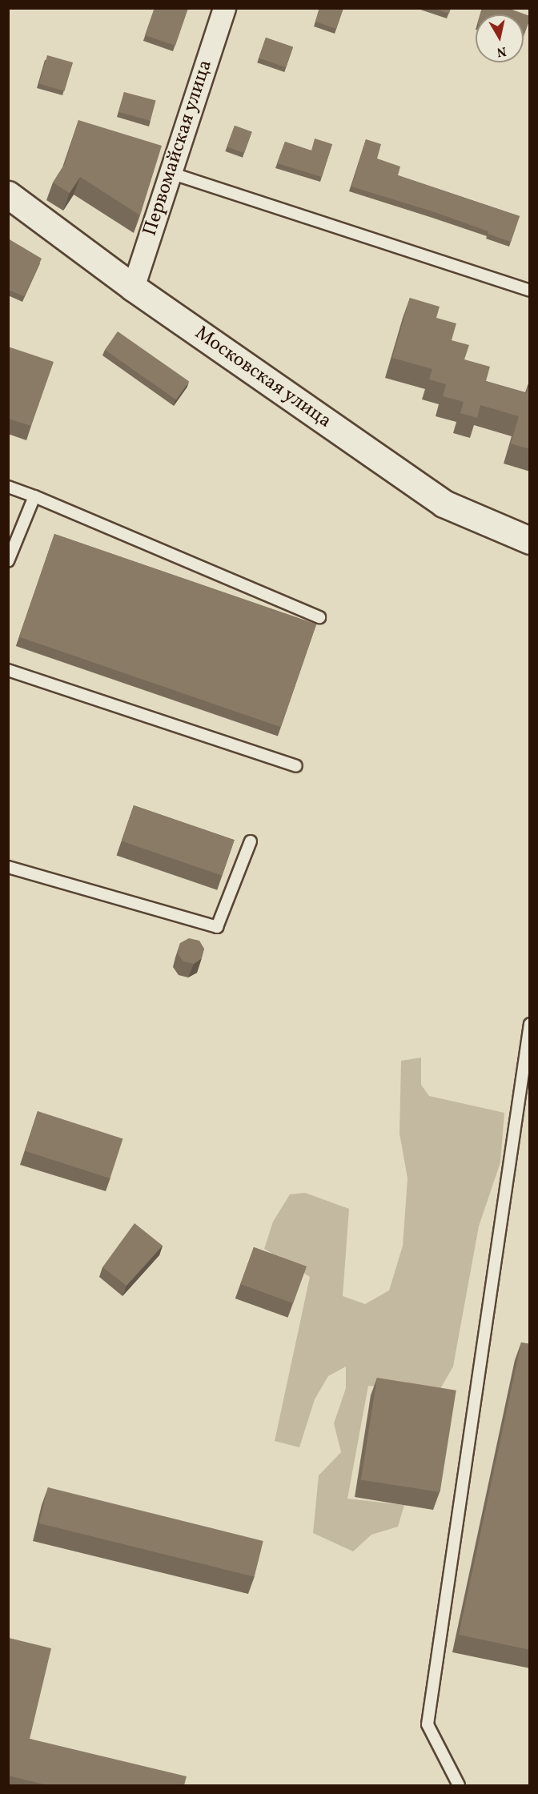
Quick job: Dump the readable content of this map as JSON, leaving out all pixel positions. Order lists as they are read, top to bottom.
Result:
{
  "streets": {
    "street": ["Первомайская улица", "Московская улица"]
  },
  "crossings": [
    ["Первомайская улица", "Московская улица"]
  ],
  "north": "bottom"
}
